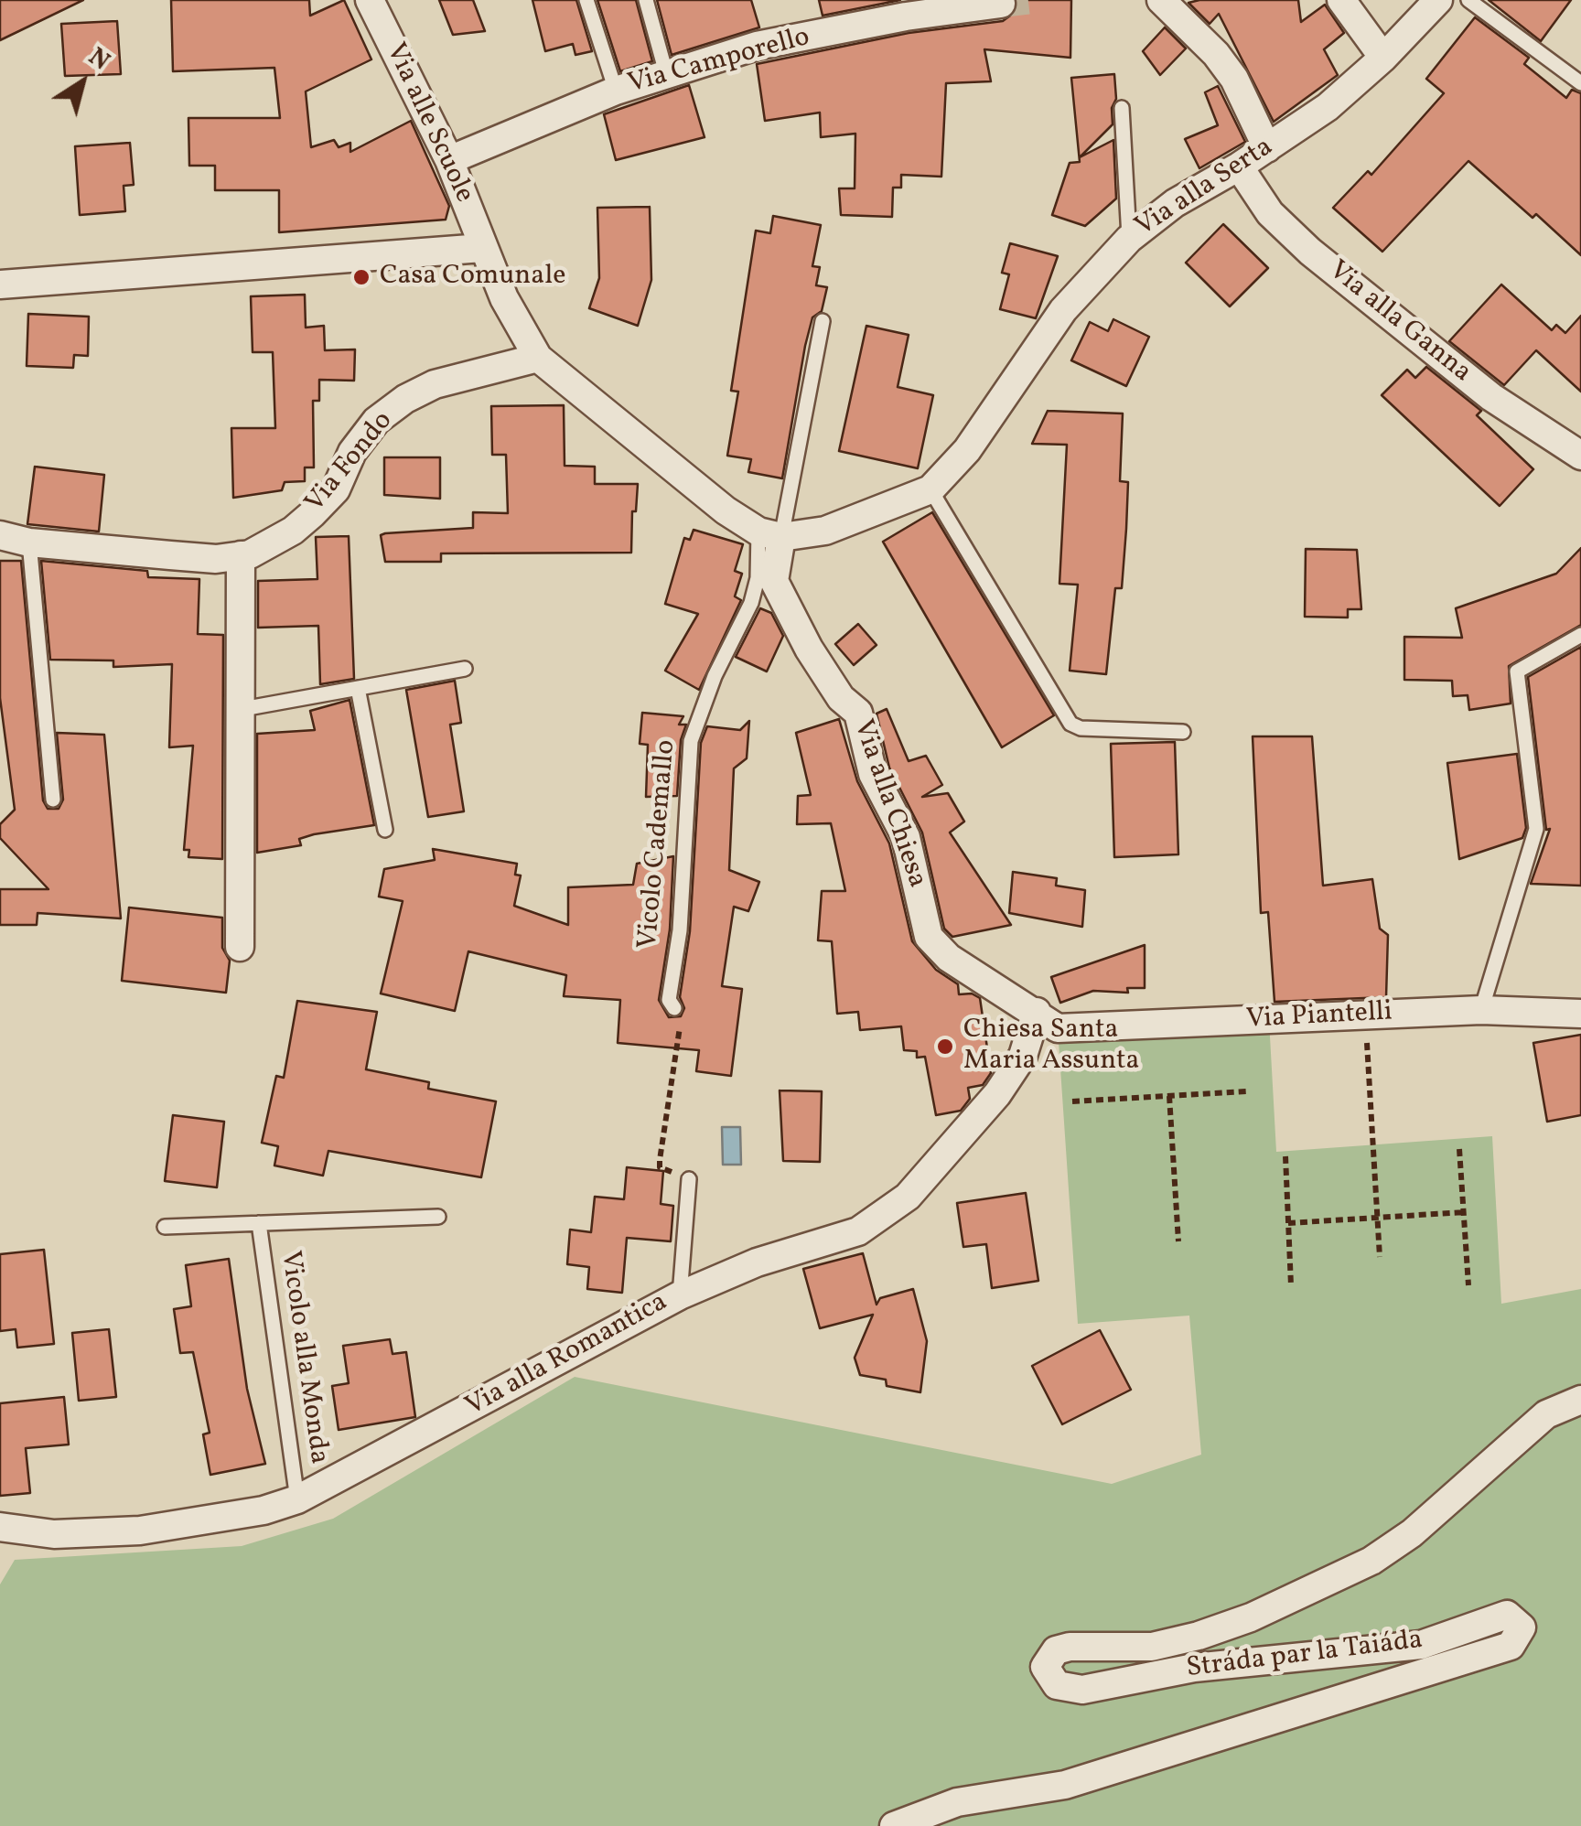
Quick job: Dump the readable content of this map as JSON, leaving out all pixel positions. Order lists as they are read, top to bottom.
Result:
{
  "streets": {
    "street": [
      "Via Camporello",
      "Via alle Scuole",
      "Via alla Serta",
      "Via alla Ganna",
      "Via Fondo",
      "Via alla Chiesa",
      "Via Piantelli",
      "Via alla Romantica",
      "Stráda par la Taiáda"
    ],
    "lane": ["Vicolo Cademallo", "Vicolo alla Monda"]
  },
  "crossings": [
    ["Via Camporello", "Via alle Scuole"],
    ["Via alle Scuole", "Via Fondo"],
    ["Via alla Serta", "Via alla Ganna"],
    ["Via alla Serta", "Via alla Chiesa"],
    ["Via alla Serta", "Vicolo Cademallo"],
    ["Via alla Chiesa", "Vicolo Cademallo"],
    ["Via alla Chiesa", "Via Piantelli"],
    ["Via alla Chiesa", "Via alla Romantica"],
    ["Via Piantelli", "Via alla Romantica"],
    ["Via alla Romantica", "Vicolo alla Monda"]
  ],
  "places": ["Casa Comunale", "Chiesa Santa Maria Assunta"],
  "north": "top right"
}
